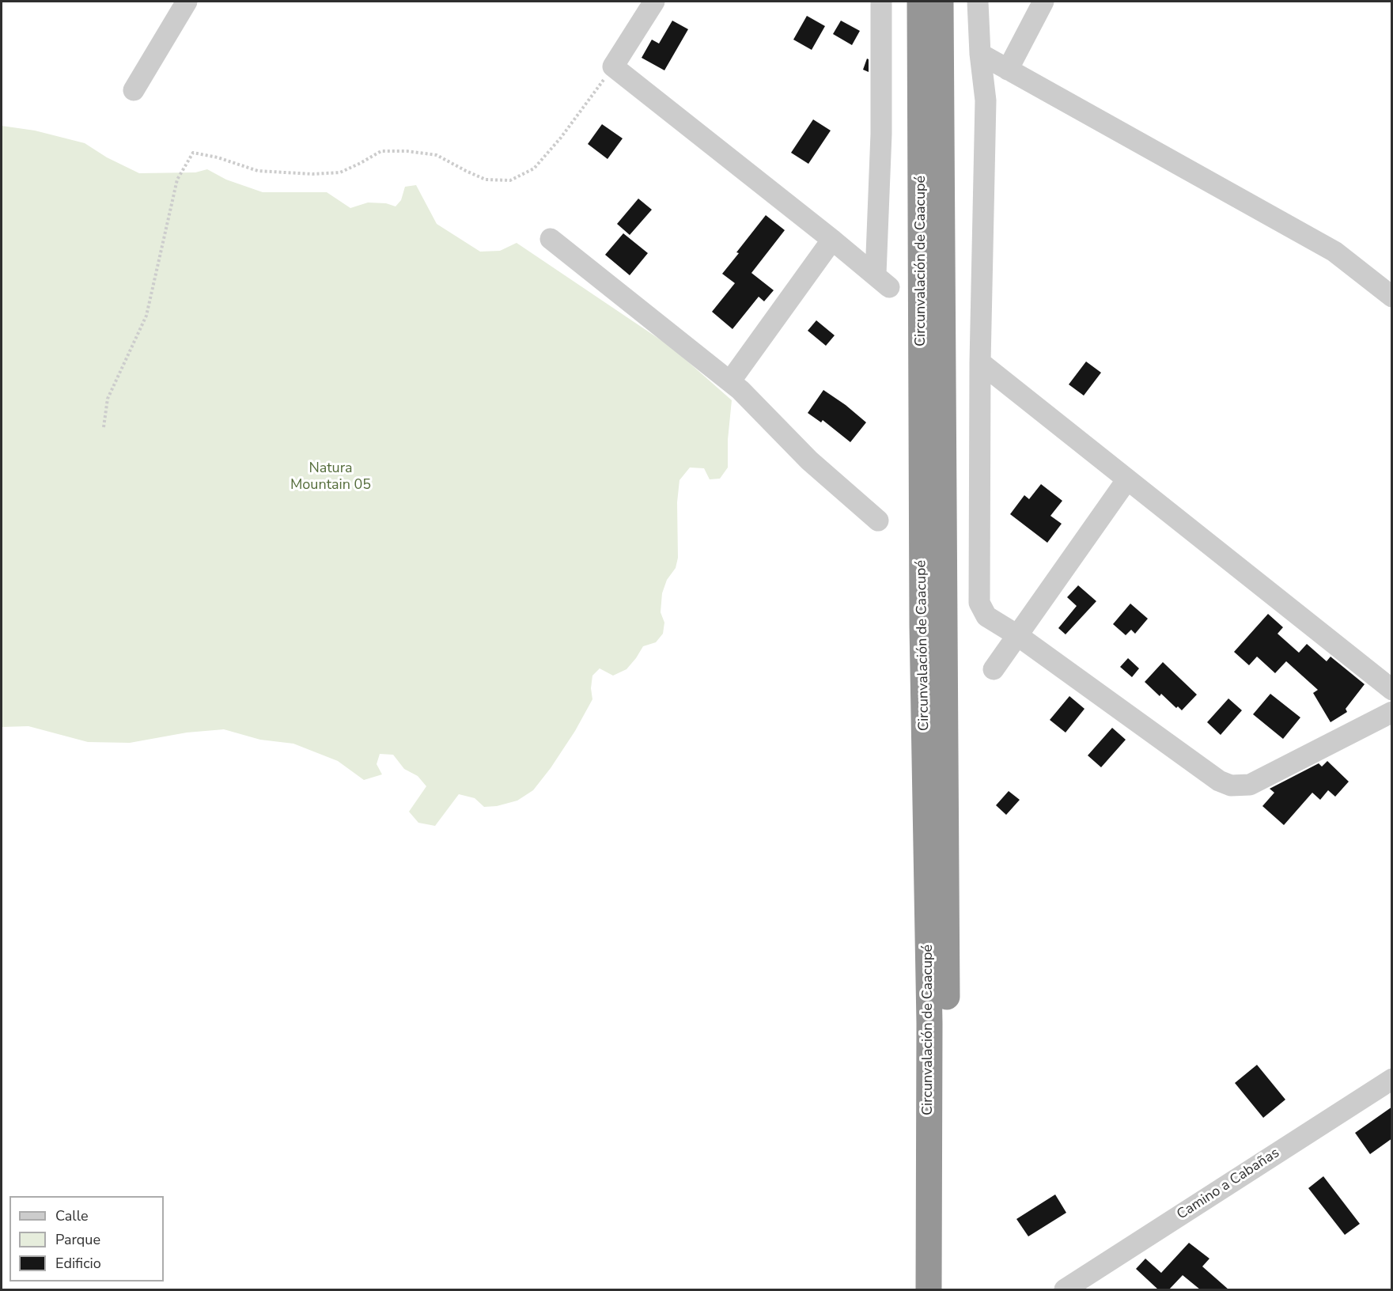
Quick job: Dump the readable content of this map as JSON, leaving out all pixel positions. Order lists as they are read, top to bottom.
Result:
{
  "streets": {
    "highway": ["Circunvalación de Caacupé"],
    "street": ["Camino a Cabañas"]
  },
  "parks": ["Natura Mountain 05"],
  "legend": ["Calle", "Parque", "Edificio"]
}
